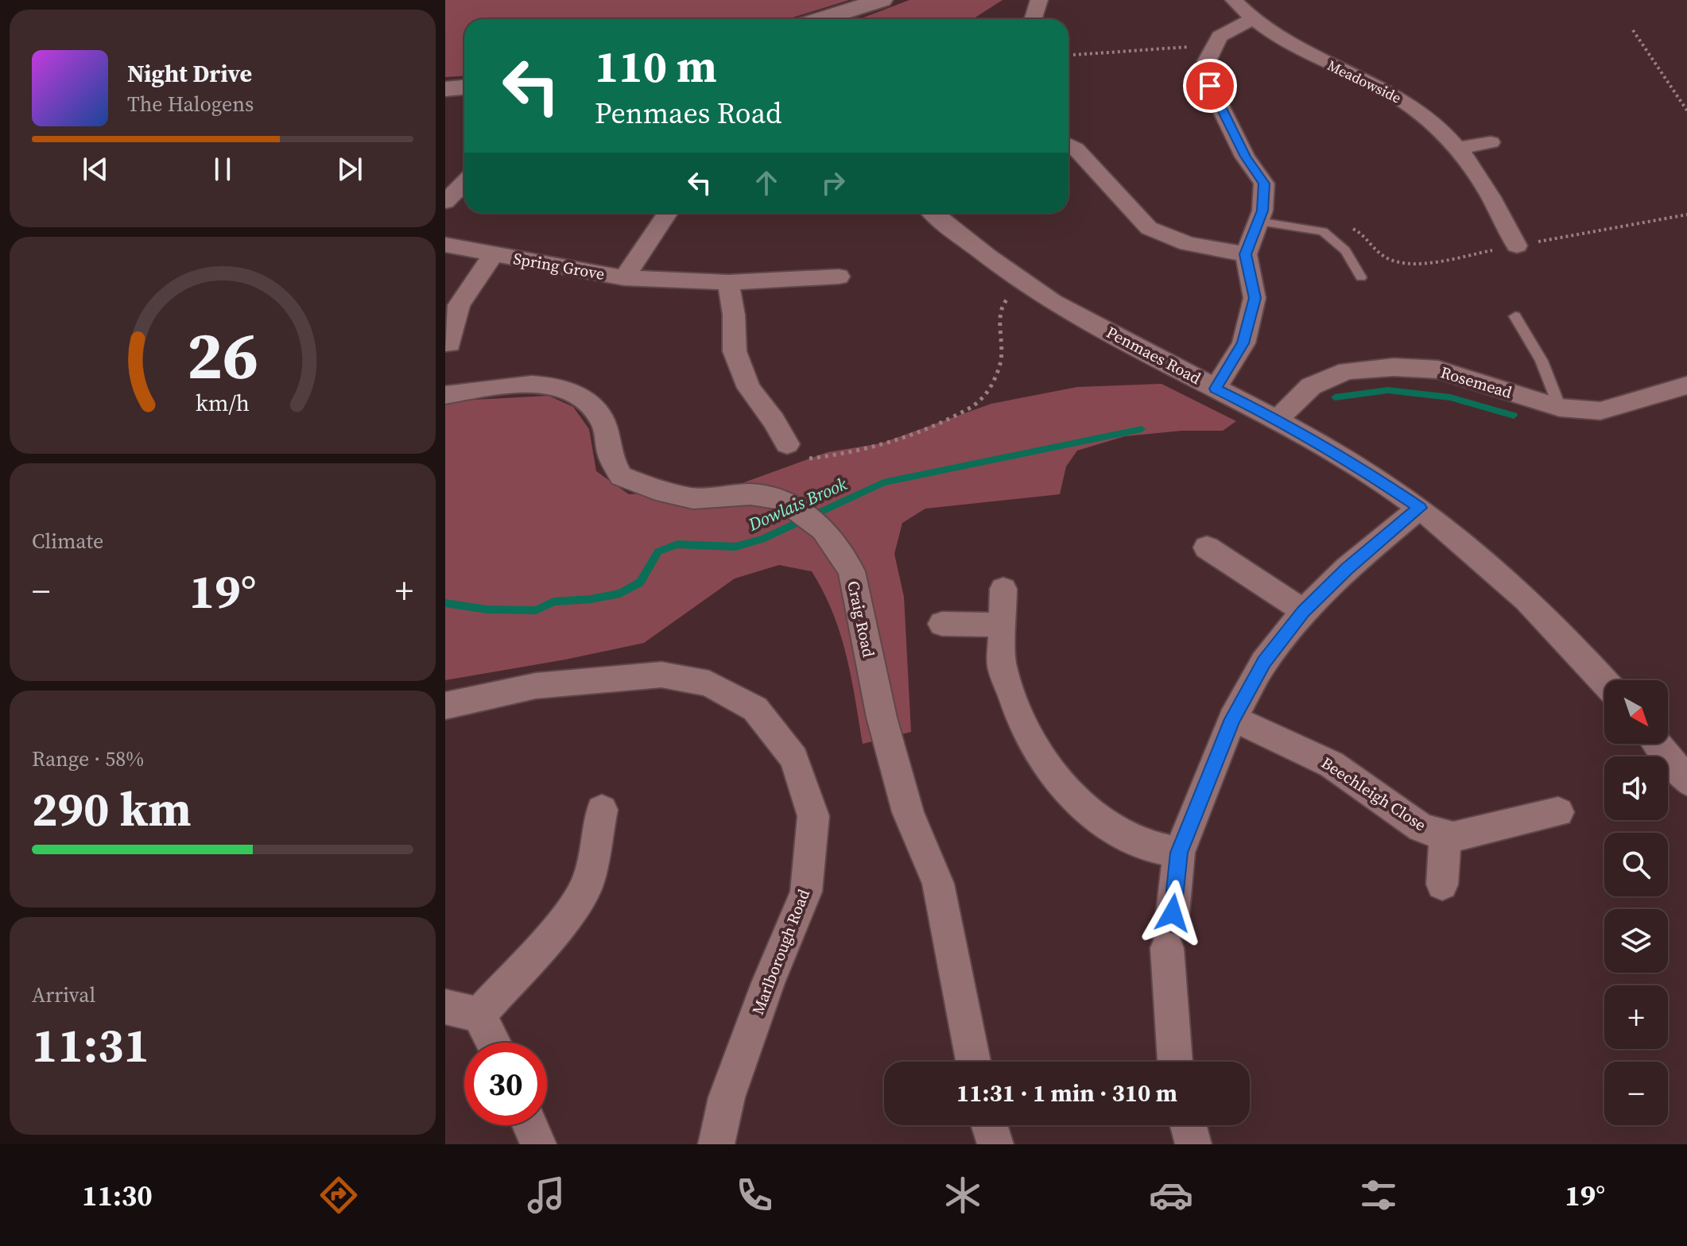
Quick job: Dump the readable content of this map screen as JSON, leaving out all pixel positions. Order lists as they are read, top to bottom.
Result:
{
  "streets": {
    "street": [
      "Meadowside",
      "Spring Grove",
      "Penmaes Road",
      "Rosemead",
      "Craig Road",
      "Beechleigh Close",
      "Marlborough Road"
    ]
  },
  "crossings": [
    ["Penmaes Road", "Rosemead"]
  ],
  "water": ["Dowlais Brook"],
  "north": "bottom right",
  "page": {
    "turn": ["110 m", "Penmaes Road"],
    "song": ["Night Drive", "The Halogens"],
    "tile": [
      "Climate",
      ["Range · 58%", "290 km"],
      ["Arrival", "11:31"]
    ],
    "heat": ["−", "19°", "+"],
    "map_buttons": ["+", "−"],
    "limit": "30",
    "trip": "11:31 · 1 min · 310 m",
    "tabs": ["11:30", "19°"],
    "gauge": ["26", "km/h"]
  }
}
